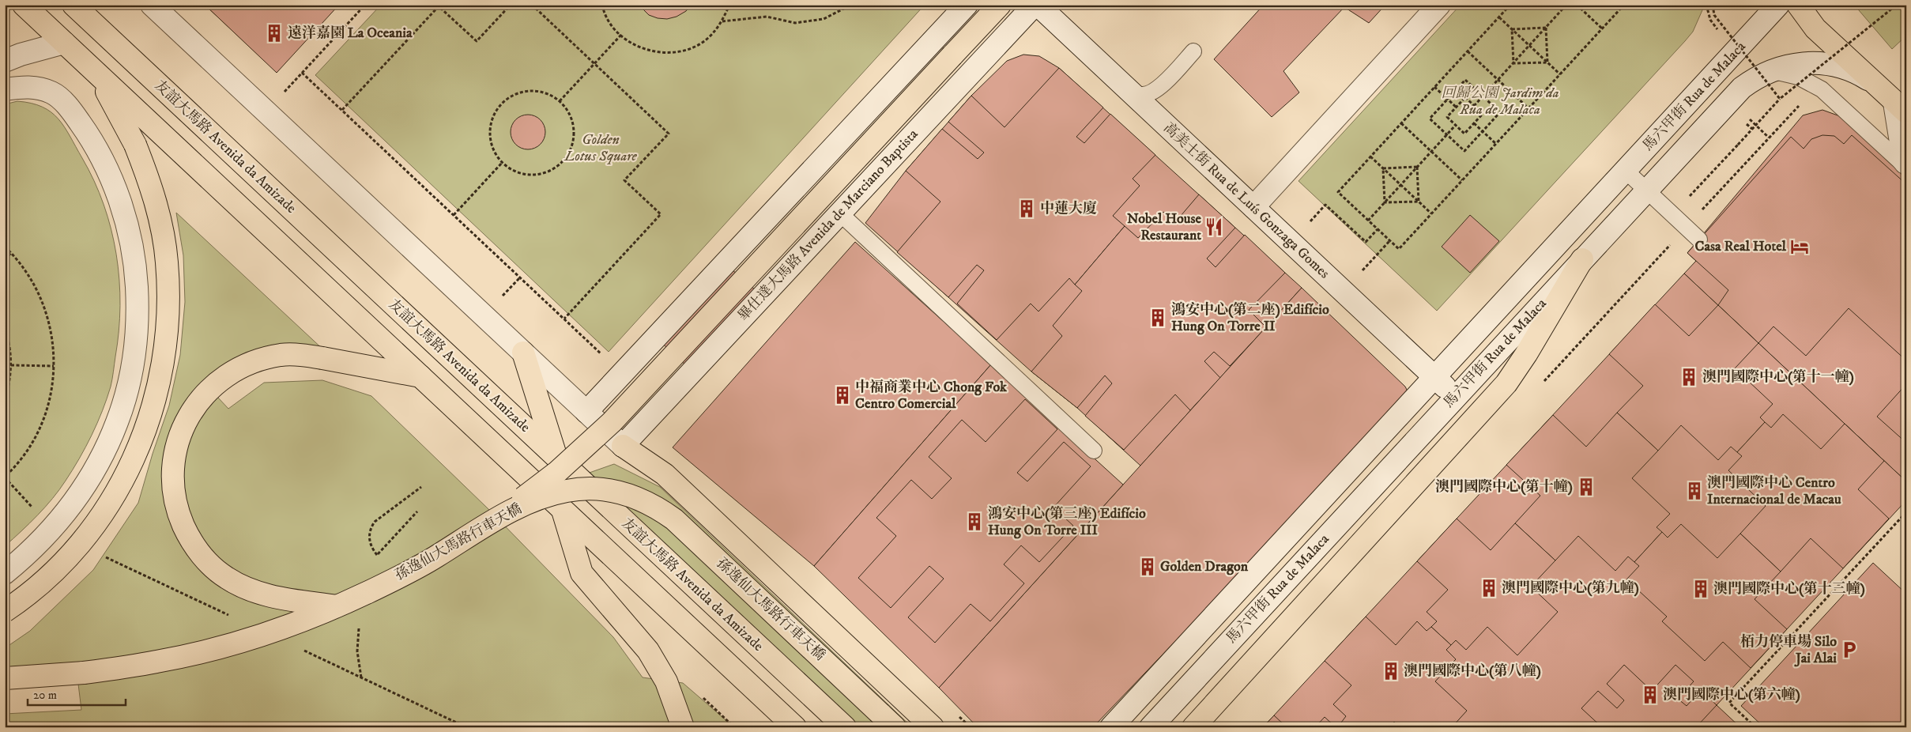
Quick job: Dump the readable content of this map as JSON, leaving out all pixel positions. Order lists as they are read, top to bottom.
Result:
{
  "streets": {
    "main road": ["友誼大馬路 Avenida da Amizade", "孫逸仙大馬路行車天橋"],
    "street": ["馬六甲街 Rua de Malaca", "高美士街 Rua de Luís Gonzaga Gomes", "畢仕達大馬路 Avenida de Marciano Baptista"]
  },
  "crossings": [
    ["馬六甲街 Rua de Malaca", "高美士街 Rua de Luís Gonzaga Gomes"]
  ],
  "parks": ["回歸公園 Jardim da Rua de Malaca", "Golden Lotus Square"],
  "places": {
    "building": [
      "遠洋嘉園 La Oceania",
      "中蓮大廈",
      "鴻安中心(第二座) Edifício Hung On Torre II",
      "澳門國際中心(第十一幢)",
      "中福商業中心 Chong Fok Centro Comercial",
      "澳門國際中心(第十幢)",
      "澳門國際中心 Centro Internacional de Macau",
      "鴻安中心(第三座) Edifício Hung On Torre III",
      "Golden Dragon",
      "澳門國際中心(第九幢)",
      "澳門國際中心(第十三幢)",
      "澳門國際中心(第八幢)",
      "澳門國際中心(第六幢)"
    ],
    "restaurant": ["Nobel House Restaurant"],
    "hotel": ["Casa Real Hotel"],
    "parking": ["栢力停車場 Silo Jai Alai"]
  },
  "scale_bar": "20 m"
}
